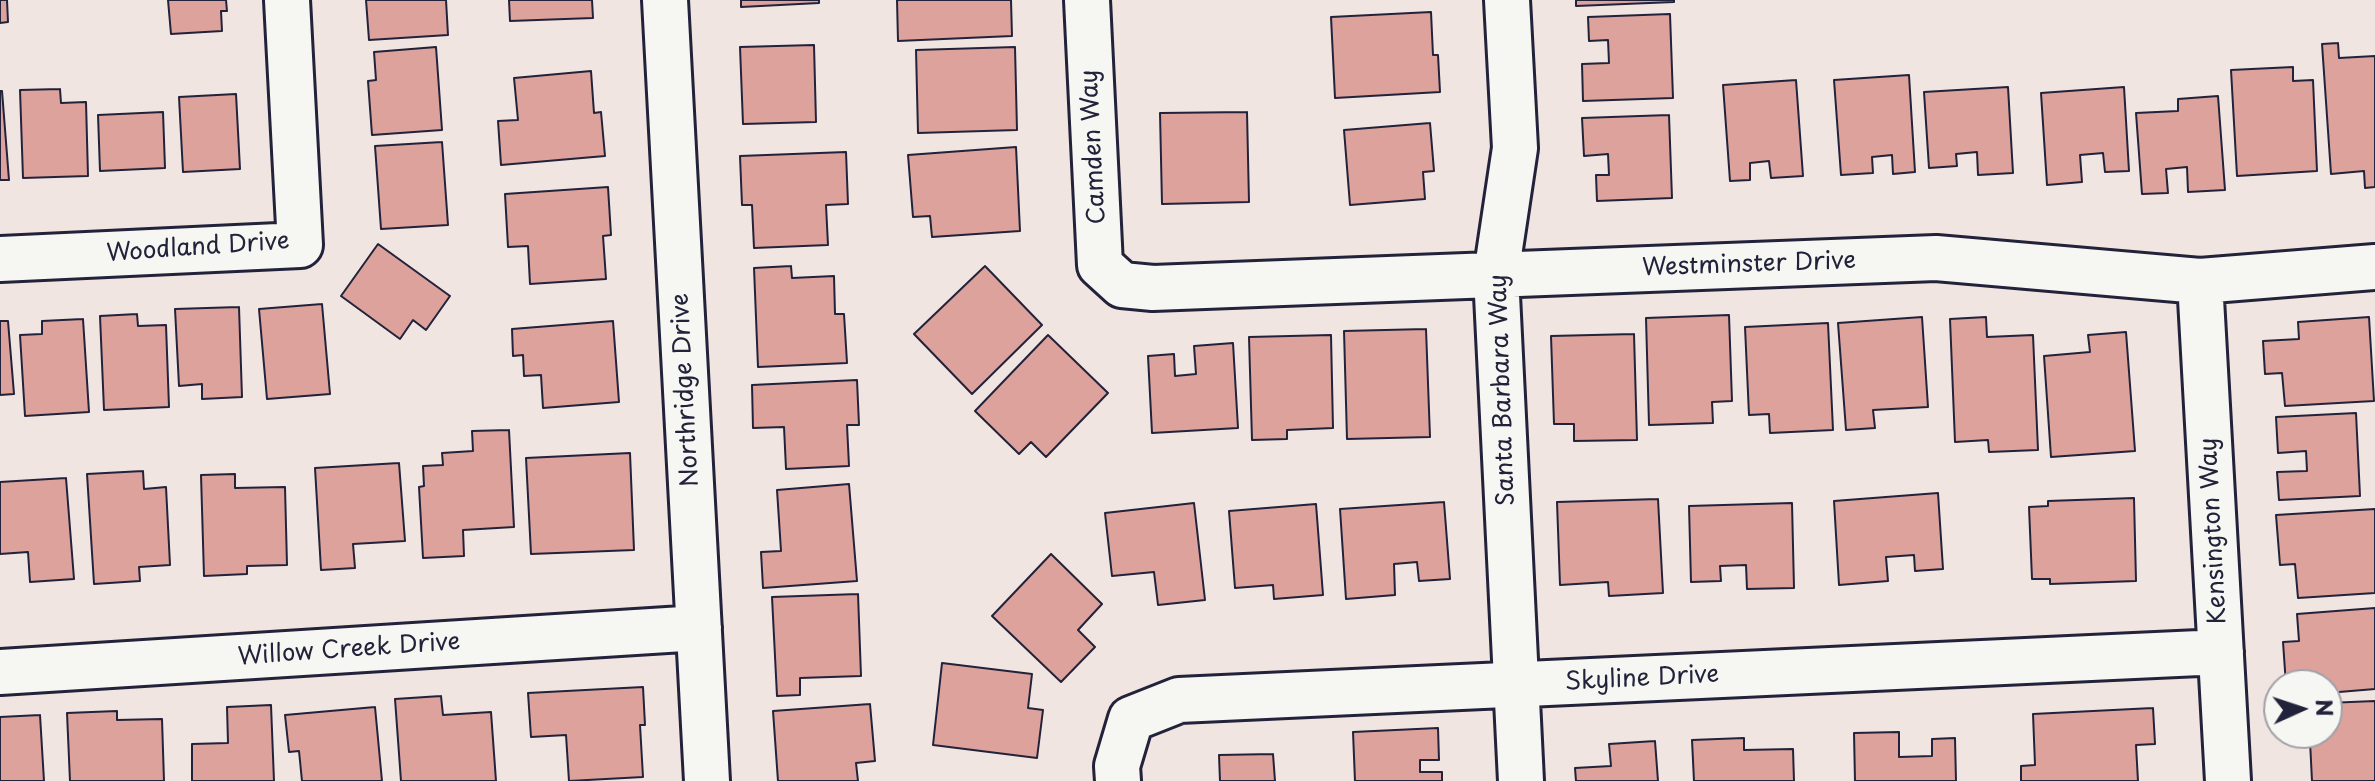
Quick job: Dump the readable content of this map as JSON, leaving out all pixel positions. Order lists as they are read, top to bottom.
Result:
{
  "streets": {
    "street": [
      "Camden Way",
      "Woodland Drive",
      "Westminster Drive",
      "Northridge Drive",
      "Santa Barbara Way",
      "Kensington Way",
      "Willow Creek Drive",
      "Skyline Drive"
    ]
  },
  "crossings": [
    ["Camden Way", "Westminster Drive"],
    ["Westminster Drive", "Santa Barbara Way"],
    ["Westminster Drive", "Kensington Way"],
    ["Northridge Drive", "Willow Creek Drive"],
    ["Santa Barbara Way", "Skyline Drive"],
    ["Kensington Way", "Skyline Drive"]
  ],
  "north": "right"
}
